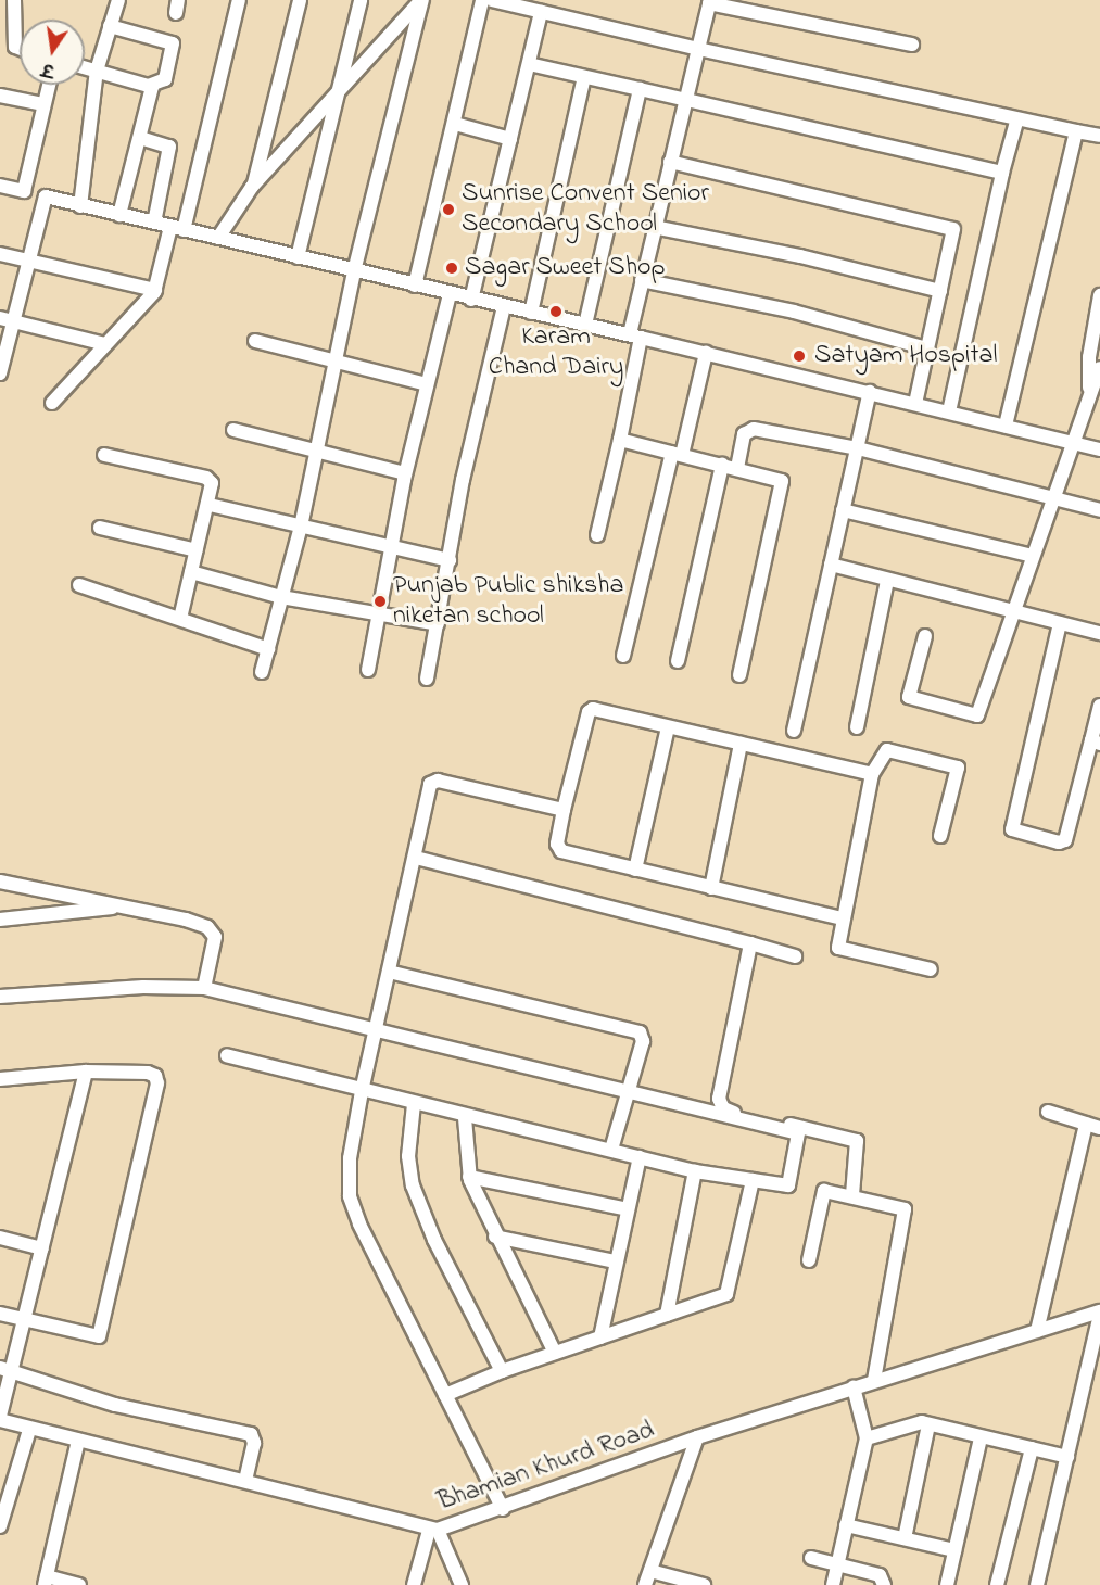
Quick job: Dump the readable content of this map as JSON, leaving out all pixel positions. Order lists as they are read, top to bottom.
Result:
{
  "streets": {
    "street": ["Bhamian Khurd Road"]
  },
  "places": [
    "Sunrise Convent Senior Secondary School",
    "Sagar Sweet Shop",
    "Karam Chand Dairy",
    "Satyam Hospital",
    "Punjab Public shiksha niketan school"
  ],
  "north": "bottom"
}
